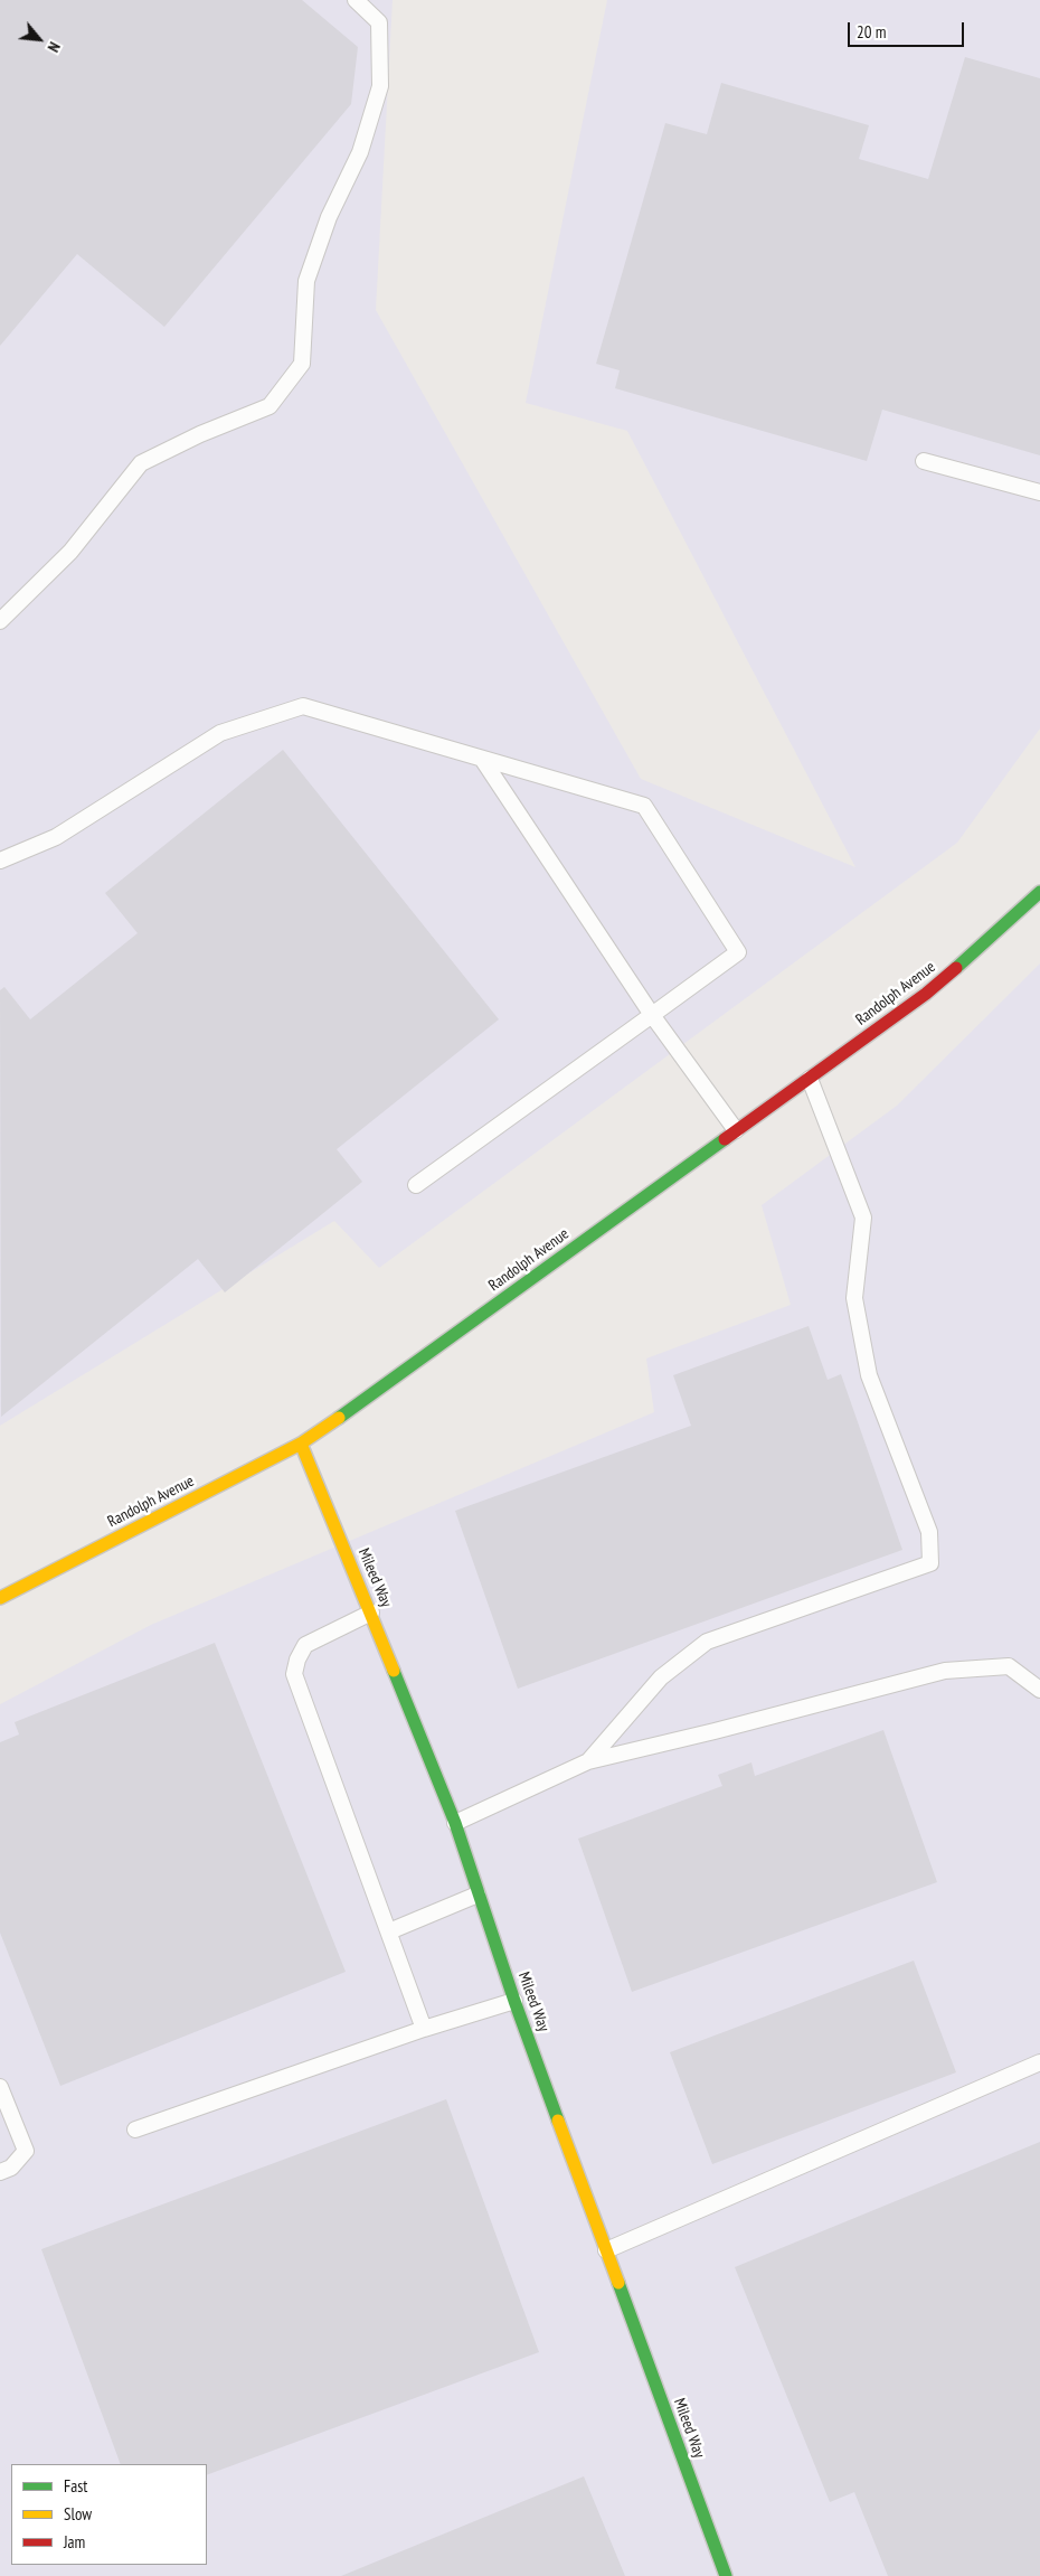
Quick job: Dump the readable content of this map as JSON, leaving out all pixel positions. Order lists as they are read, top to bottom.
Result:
{
  "streets": {
    "main road": ["Randolph Avenue", "Mileed Way"]
  },
  "crossings": [
    ["Randolph Avenue", "Mileed Way"]
  ],
  "legend": ["Fast", "Slow", "Jam"],
  "scale_bar": "20 m",
  "north": "bottom right"
}
